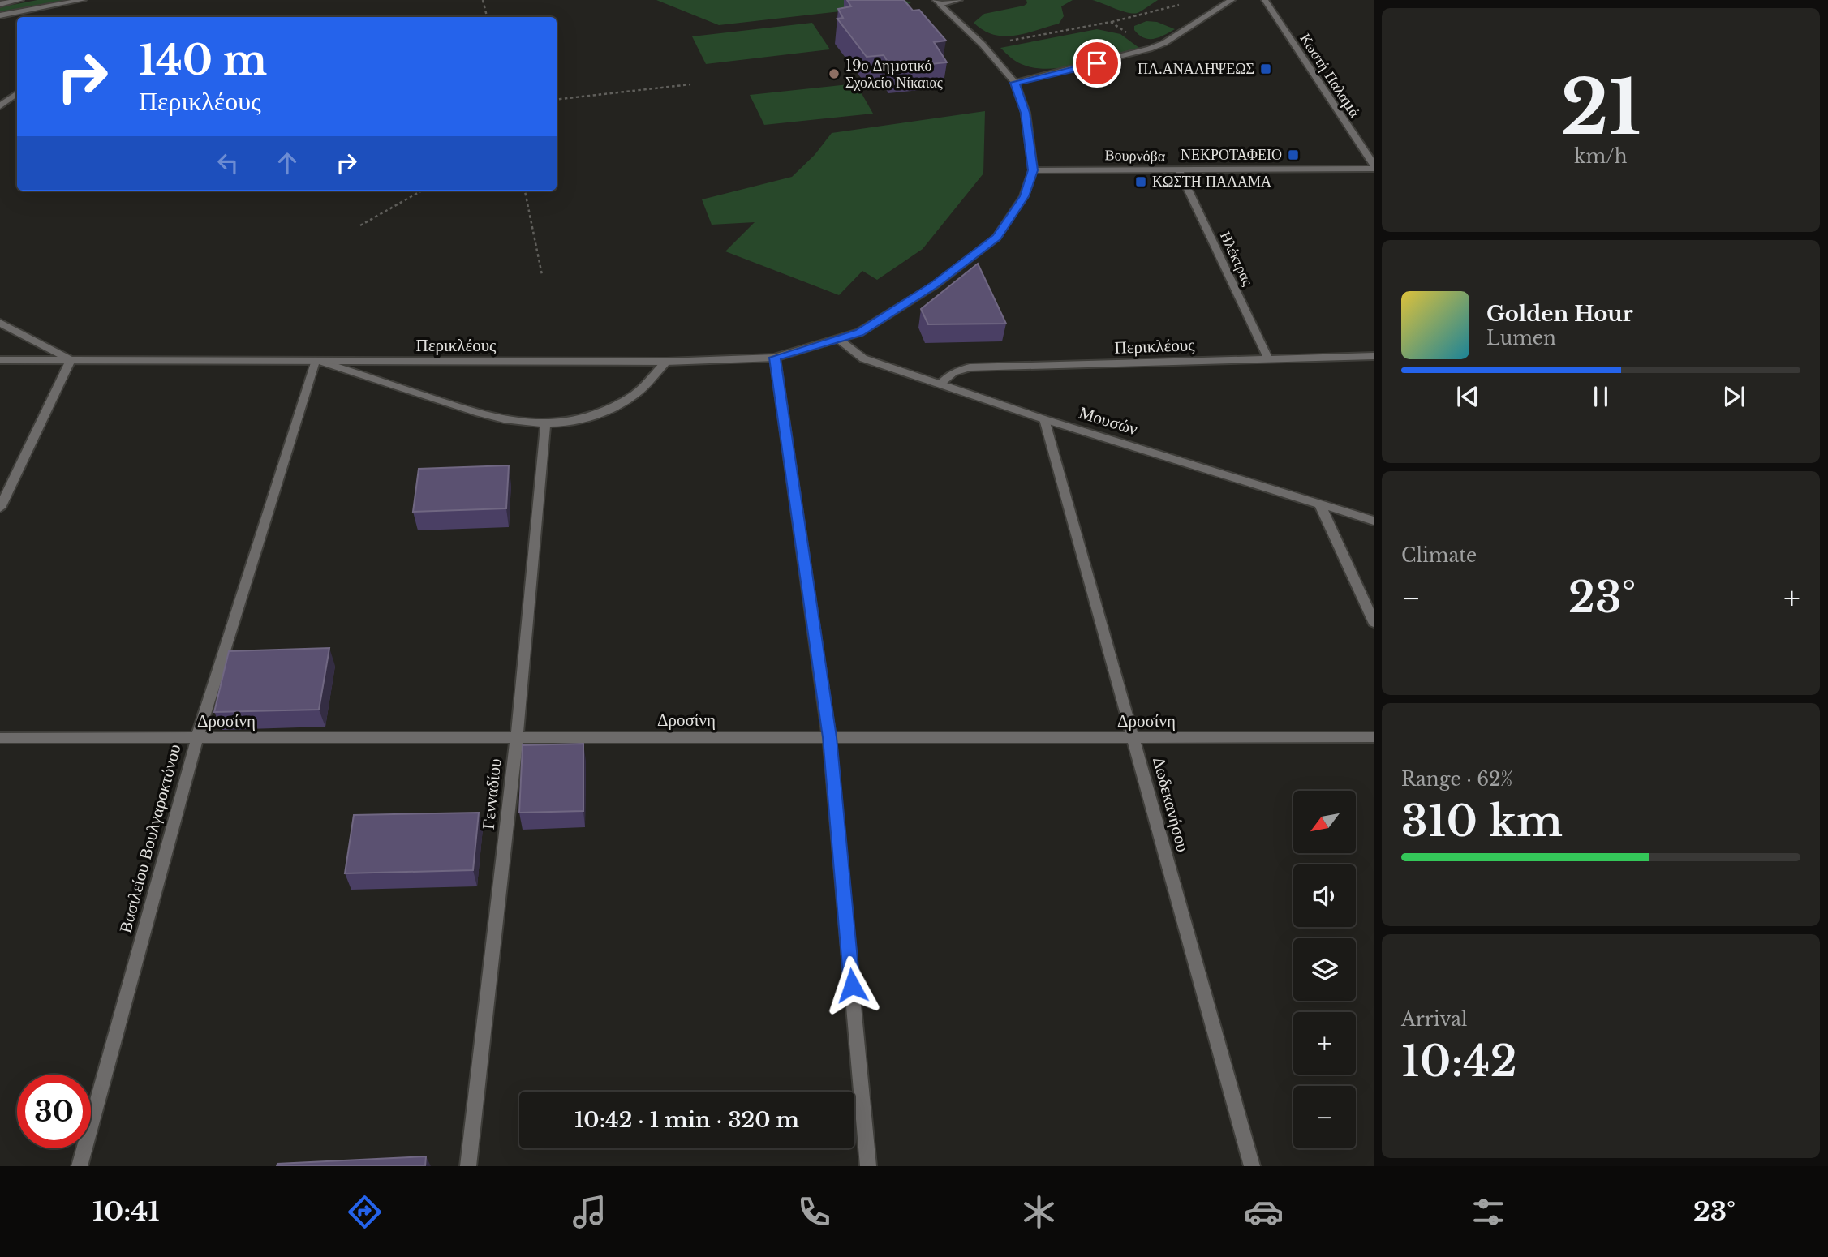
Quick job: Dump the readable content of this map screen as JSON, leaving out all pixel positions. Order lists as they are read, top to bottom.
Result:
{
  "streets": {
    "street": [
      "Κωστή Παλαμά",
      "Βουρνόβα",
      "Ηλέκτρας",
      "Περικλέους",
      "Μουσών",
      "Δροσίνη",
      "Γενναδίου",
      "Δωδεκανήσου",
      "Βασιλείου Βουλγαροκτόνου"
    ]
  },
  "crossings": [
    ["Βουρνόβα", "Ηλέκτρας"],
    ["Βουρνόβα", "Περικλέους"],
    ["Ηλέκτρας", "Περικλέους"],
    ["Περικλέους", "Μουσών"],
    ["Περικλέους", "Βασιλείου Βουλγαροκτόνου"],
    ["Μουσών", "Δωδεκανήσου"],
    ["Δροσίνη", "Γενναδίου"],
    ["Δροσίνη", "Δωδεκανήσου"],
    ["Δροσίνη", "Βασιλείου Βουλγαροκτόνου"]
  ],
  "places": {
    "transit": ["ΠΛ.ΑΝΑΛΗΨΕΩΣ", "ΝΕΚΡΟΤΑΦΕΙΟ", "ΚΩΣΤΗ ΠΑΛΑΜΑ"],
    "other": ["19ο Δημοτικό Σχολείο Νίκαιας"]
  },
  "north": "bottom left",
  "page": {
    "tile": [
      ["21", "km/h"],
      "Climate",
      ["Range · 62%", "310 km"],
      ["Arrival", "10:42"]
    ],
    "turn": ["140 m", "Περικλέους"],
    "song": ["Golden Hour", "Lumen"],
    "heat": ["−", "23°", "+"],
    "map_buttons": ["+", "−"],
    "limit": "30",
    "trip": "10:42 · 1 min · 320 m",
    "tabs": ["10:41", "23°"]
  }
}
